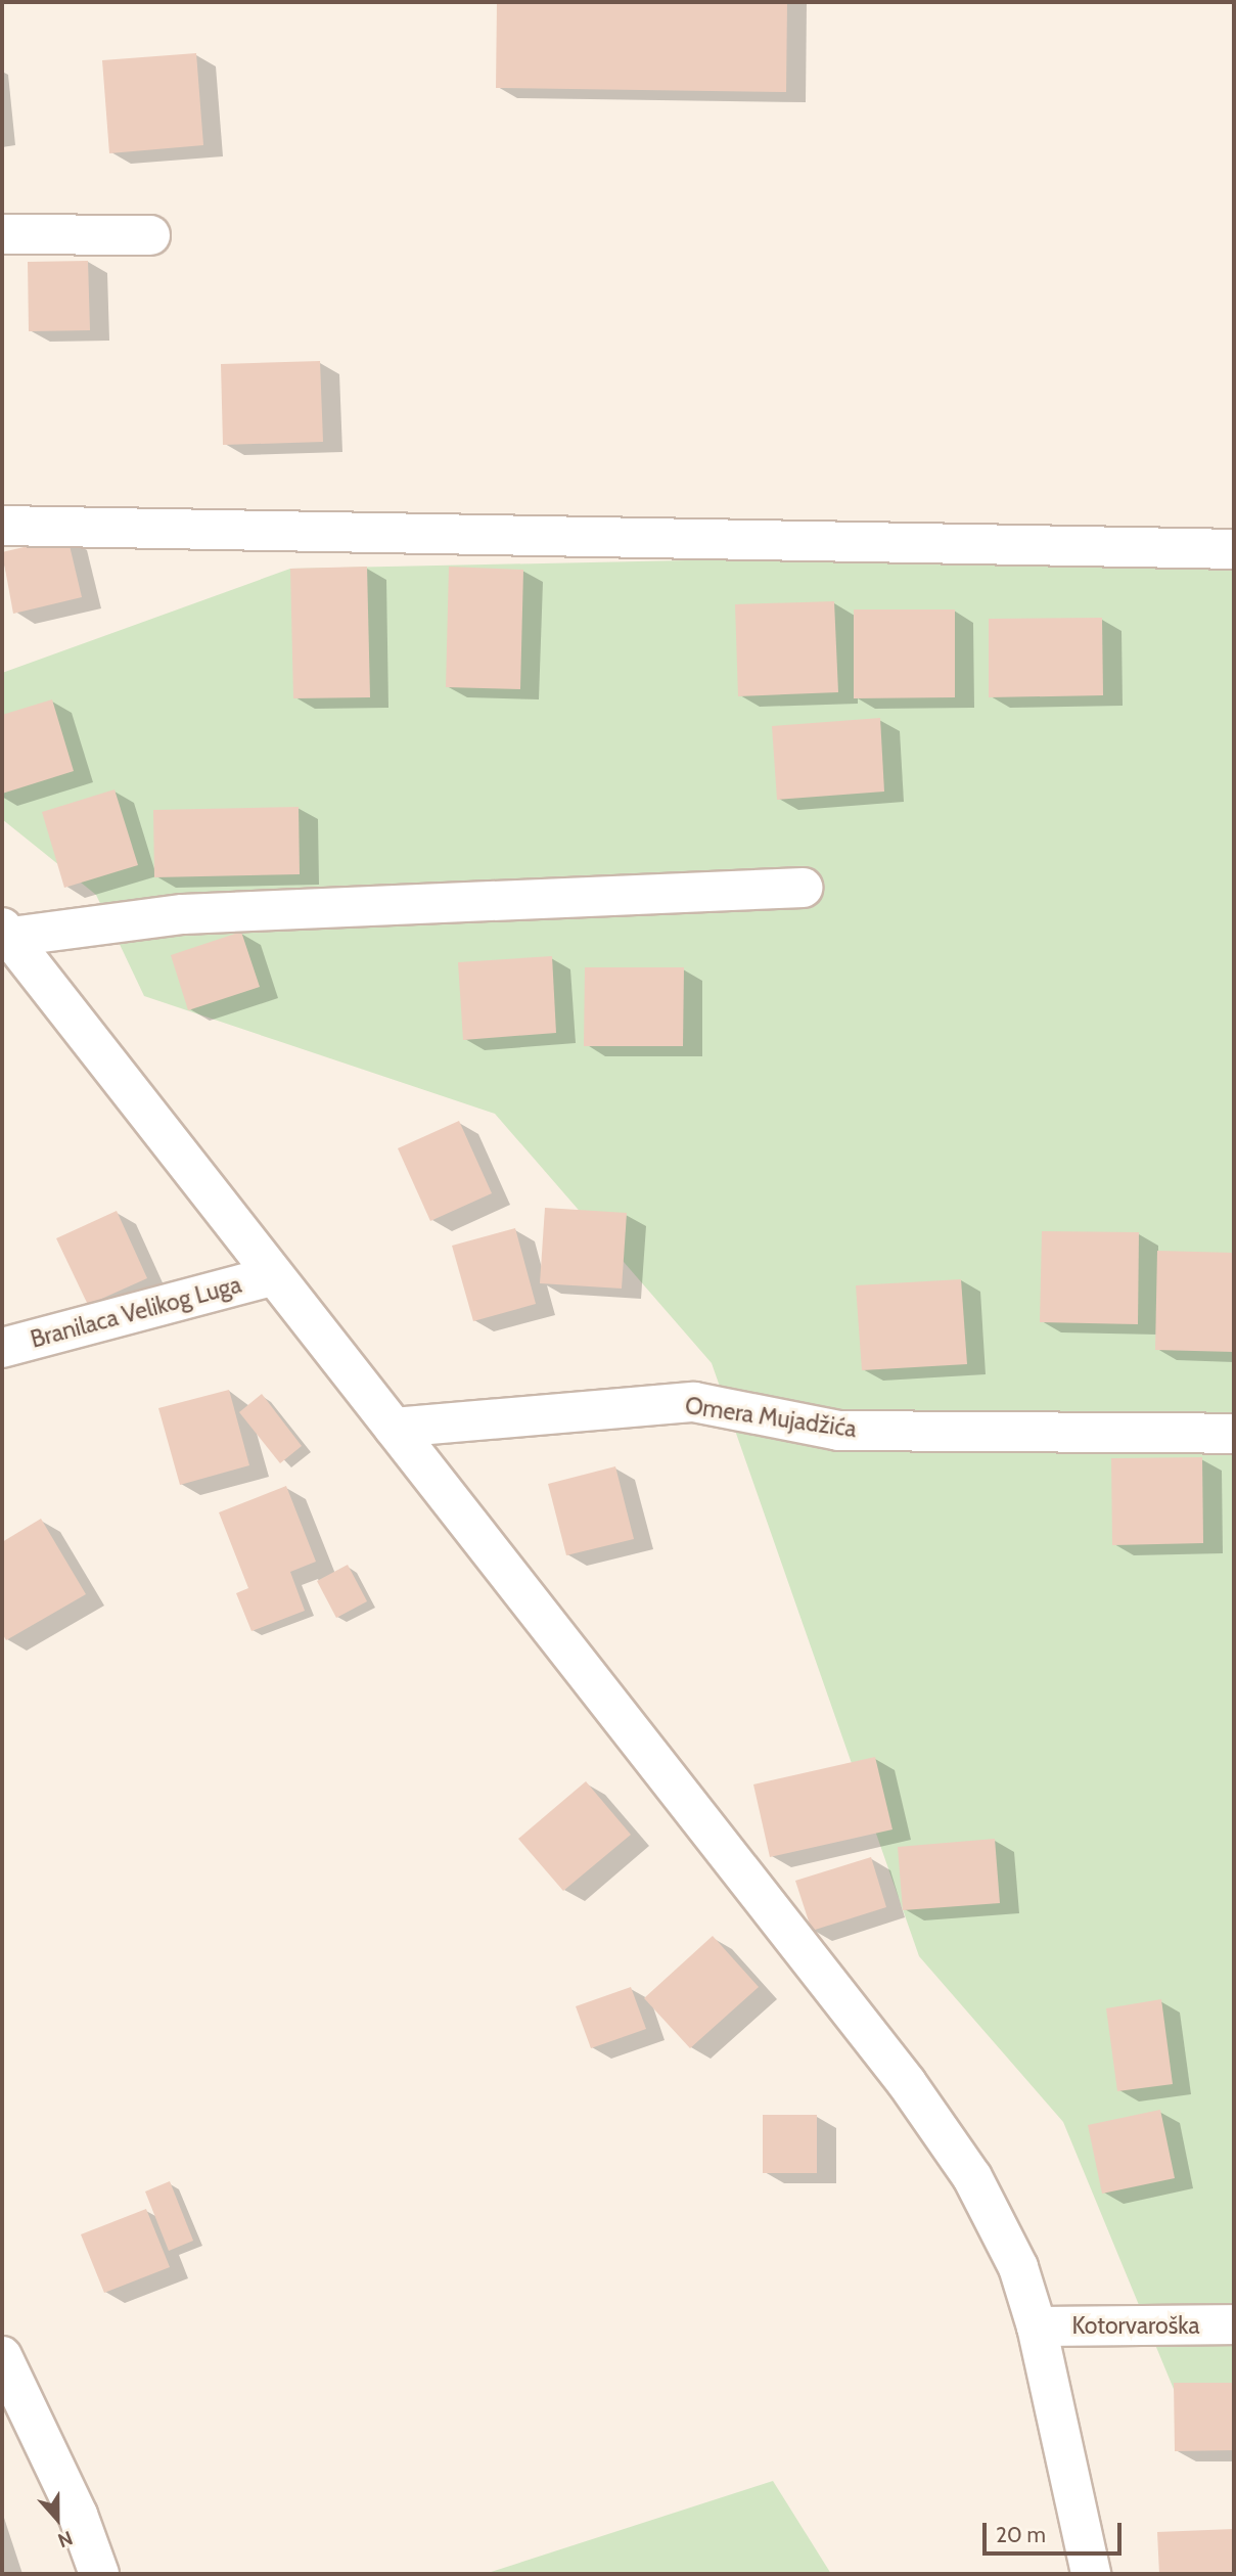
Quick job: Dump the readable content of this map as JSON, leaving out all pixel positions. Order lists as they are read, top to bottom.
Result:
{
  "streets": {
    "street": ["Branilaca Velikog Luga", "Omera Mujadžića", "Kotorvaroška"]
  },
  "scale_bar": "20 m",
  "north": "bottom"
}
